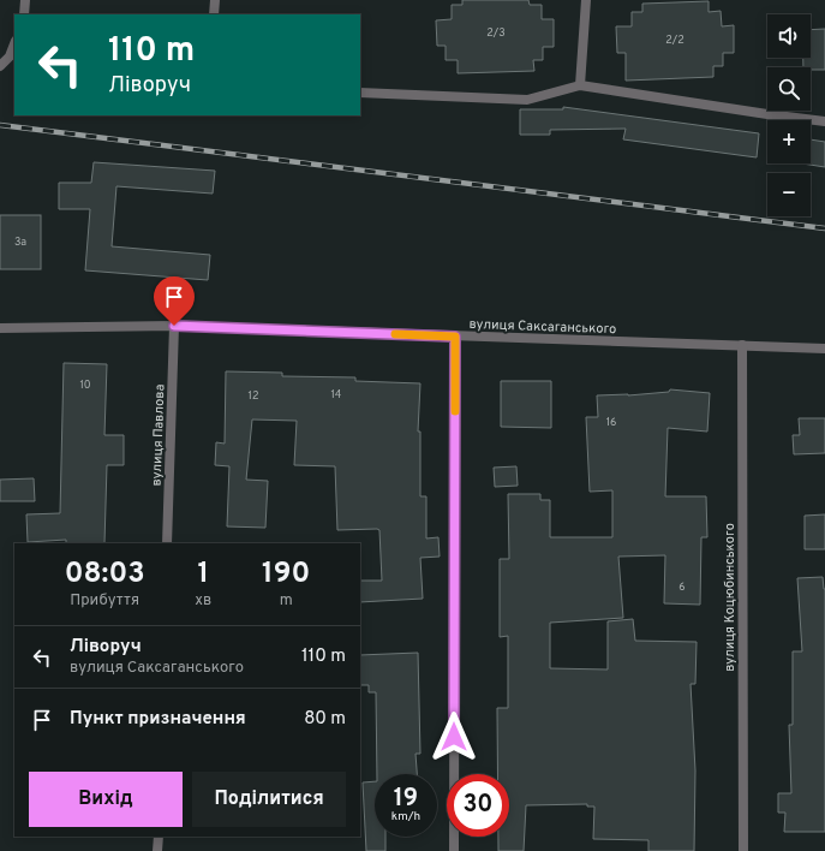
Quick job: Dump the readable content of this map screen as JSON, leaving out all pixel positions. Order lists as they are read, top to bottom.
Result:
{
  "streets": {
    "street": ["вулиця Саксаганського", "вулиця Павлова", "вулиця Коцюбинського"]
  },
  "crossings": [
    ["вулиця Саксаганського", "вулиця Павлова"],
    ["вулиця Саксаганського", "вулиця Коцюбинського"]
  ],
  "house_numbers": [
    "2/3",
    "2/2",
    "3а",
    "10",
    "14",
    "12",
    "16",
    "6"
  ],
  "page": {
    "map_buttons": ["+", "−"],
    "turn": ["110 m", "Ліворуч"],
    "eta": [
      "08:03",
      "Прибуття",
      "1",
      "хв",
      "190",
      "m"
    ],
    "list": [
      {
        "name": "Ліворуч",
        "note": "вулиця Саксаганського",
        "value": "110 m"
      },
      {
        "name": "Пункт призначення",
        "value": "80 m"
      }
    ],
    "buttons": ["Вихід", "Поділитися"],
    "speed": "19 km/h",
    "limit": "30"
  }
}
